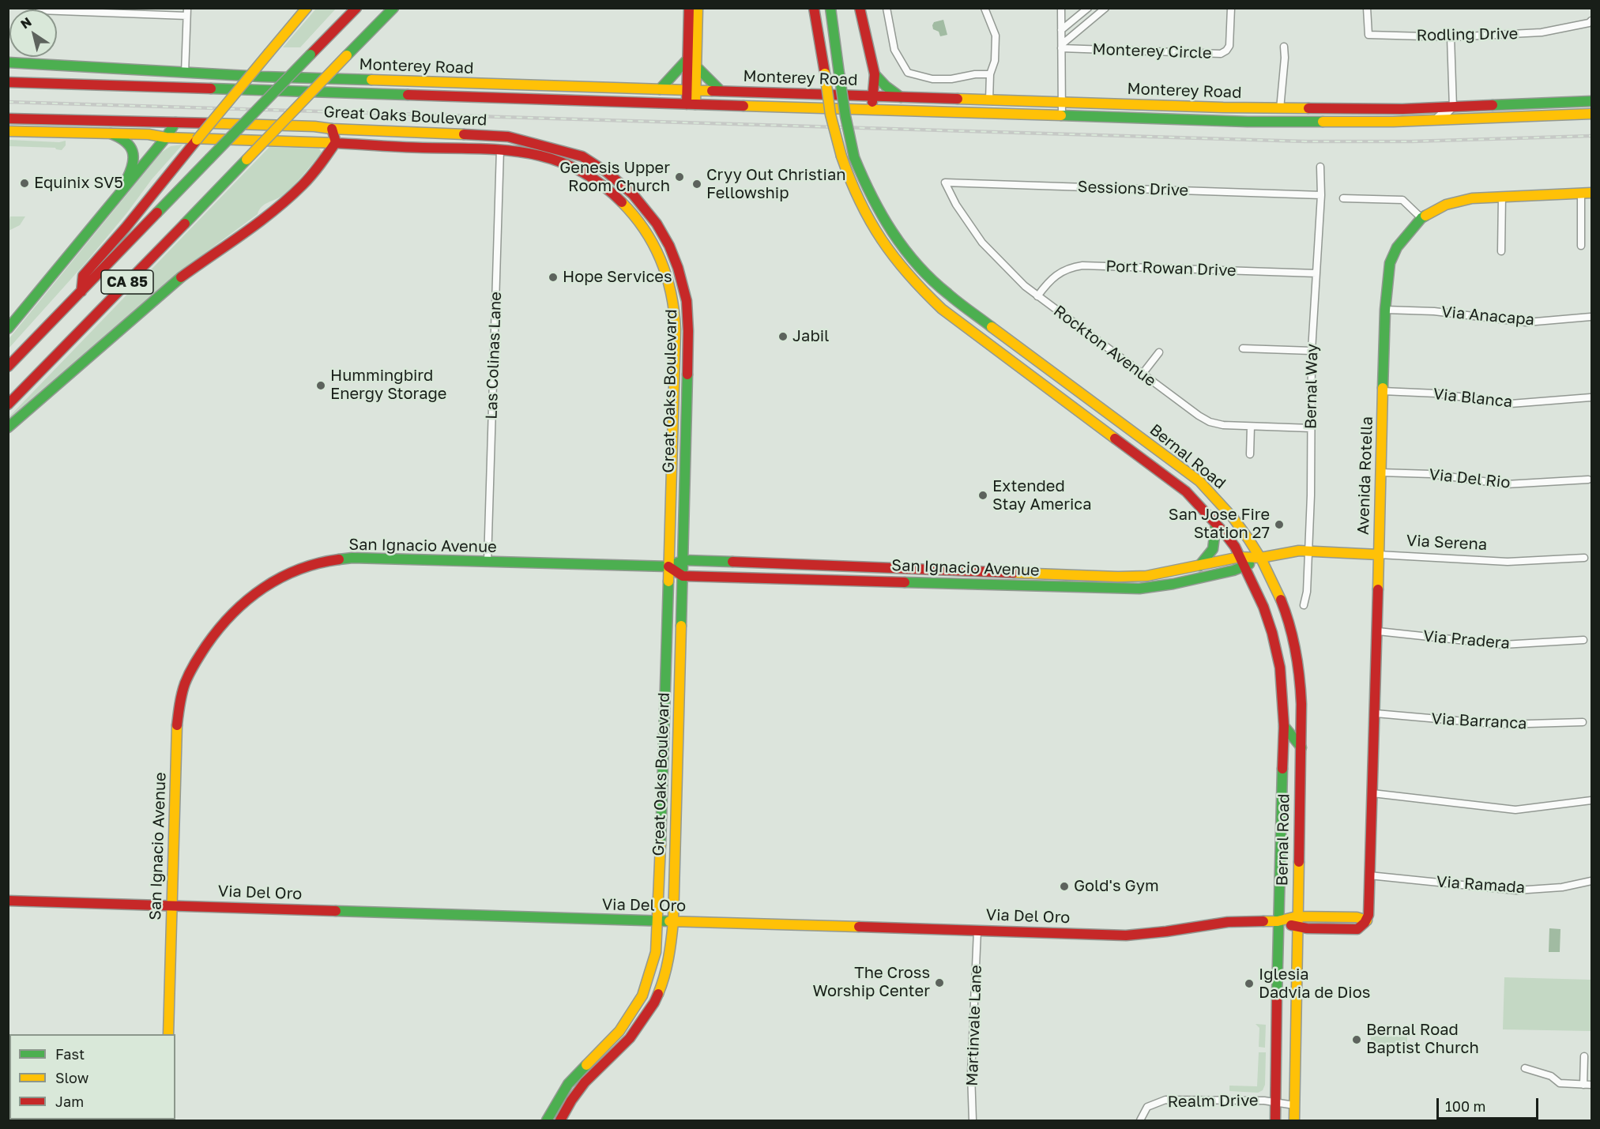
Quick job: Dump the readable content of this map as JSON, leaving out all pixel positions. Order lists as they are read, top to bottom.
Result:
{
  "streets": {
    "main road": [
      "Monterey Road",
      "Great Oaks Boulevard",
      "CA 85",
      "Bernal Road",
      "Avenida Rotella",
      "Via Serena",
      "San Ignacio Avenue",
      "Via Del Oro"
    ],
    "street": [
      "Rodling Drive",
      "Monterey Circle",
      "Sessions Drive",
      "Port Rowan Drive",
      "Via Anacapa",
      "Rockton Avenue",
      "Las Colinas Lane",
      "Bernal Way",
      "Via Blanca",
      "Via Del Rio",
      "Via Pradera",
      "Via Barranca",
      "Via Ramada",
      "Martinvale Lane",
      "Realm Drive"
    ]
  },
  "crossings": [
    ["Great Oaks Boulevard", "Las Colinas Lane"],
    ["Great Oaks Boulevard", "San Ignacio Avenue"],
    ["Great Oaks Boulevard", "Via Del Oro"],
    ["Sessions Drive", "Rockton Avenue"],
    ["Sessions Drive", "Bernal Way"],
    ["Port Rowan Drive", "Rockton Avenue"],
    ["Port Rowan Drive", "Bernal Way"],
    ["Via Anacapa", "Avenida Rotella"],
    ["Rockton Avenue", "Bernal Way"],
    ["Las Colinas Lane", "San Ignacio Avenue"],
    ["Bernal Way", "Via Serena"],
    ["Bernal Way", "San Ignacio Avenue"],
    ["Via Blanca", "Avenida Rotella"],
    ["Bernal Road", "San Ignacio Avenue"],
    ["Bernal Road", "Via Del Oro"],
    ["Bernal Road", "Realm Drive"],
    ["Avenida Rotella", "Via Del Rio"],
    ["Avenida Rotella", "Via Serena"],
    ["Avenida Rotella", "Via Pradera"],
    ["Avenida Rotella", "Via Barranca"],
    ["Avenida Rotella", "Via Ramada"],
    ["Avenida Rotella", "Via Del Oro"],
    ["Via Serena", "San Ignacio Avenue"],
    ["San Ignacio Avenue", "Via Del Oro"],
    ["Via Del Oro", "Martinvale Lane"]
  ],
  "places": [
    "Genesis Upper Room Church",
    "Equinix SV5",
    "Cryy Out Christian Fellowship",
    "Hope Services",
    "Jabil",
    "Hummingbird Energy Storage",
    "Extended Stay America",
    "San Jose Fire Station 27",
    "Gold's Gym",
    "The Cross Worship Center",
    "Iglesia Dadvia de Dios",
    "Bernal Road Baptist Church"
  ],
  "legend": ["Fast", "Slow", "Jam"],
  "scale_bar": "100 m",
  "north": "top left"
}
